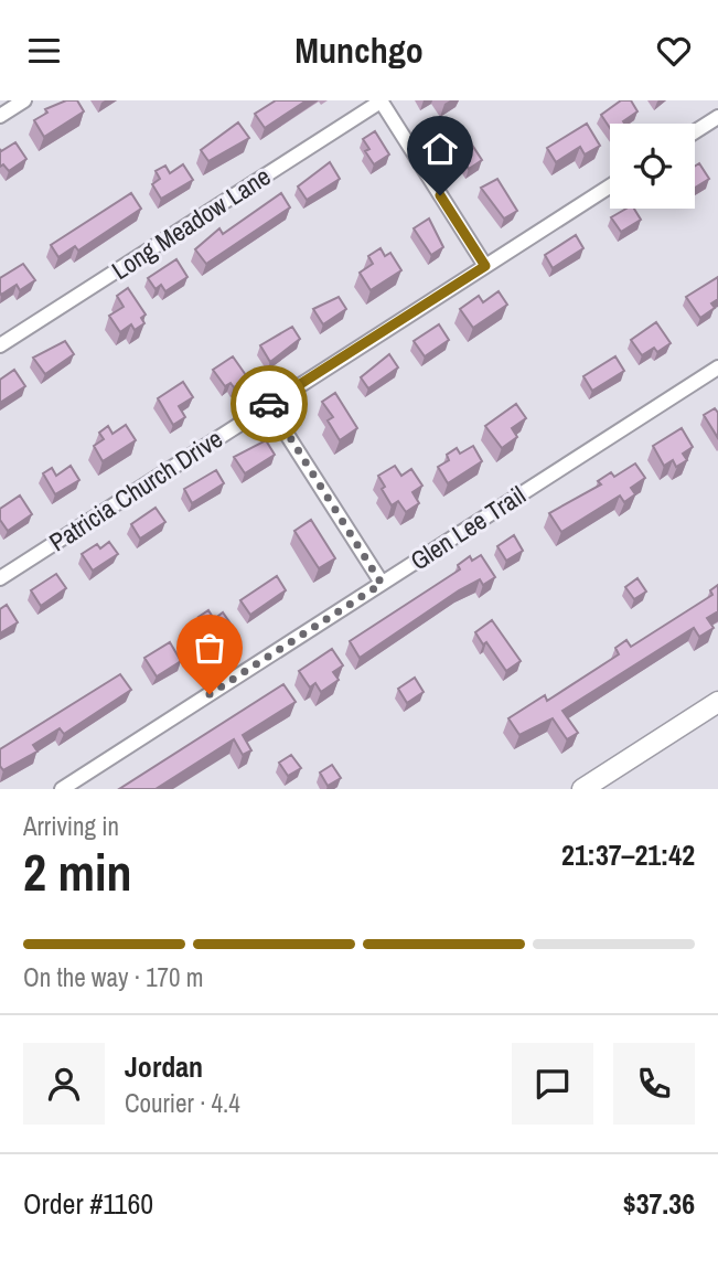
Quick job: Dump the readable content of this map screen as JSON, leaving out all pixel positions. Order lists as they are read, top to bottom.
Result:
{
  "streets": {
    "street": ["Long Meadow Lane", "Patricia Church Drive", "Glen Lee Trail"]
  },
  "page": {
    "header": "Munchgo",
    "heading": ["2 min", "Arriving in", "21:37–21:42"],
    "panel": [
      "Jordan",
      "Courier · 4.4",
      "Order #1160",
      "$37.36"
    ],
    "bar": "On the way · 170 m"
  }
}
